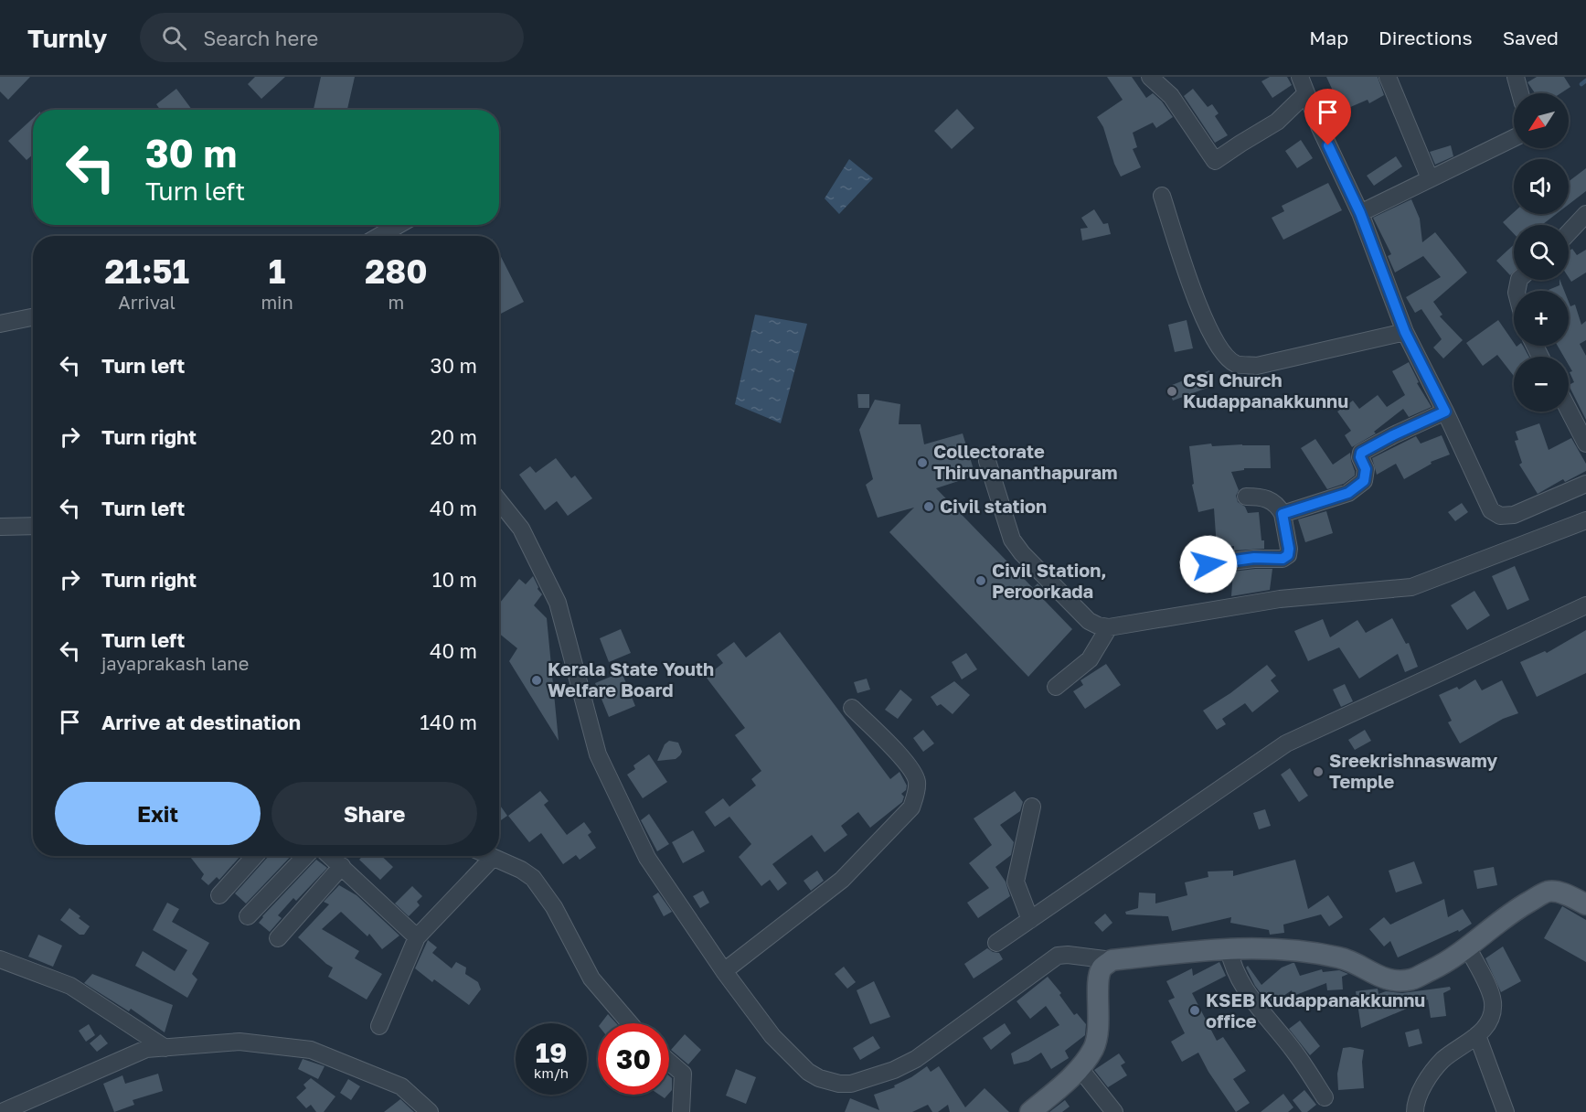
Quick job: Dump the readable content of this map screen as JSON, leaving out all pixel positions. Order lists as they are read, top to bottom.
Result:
{
  "places": [
    "CSI Church Kudappanakkunnu",
    "Collectorate Thiruvananthapuram",
    "Civil station",
    "Civil Station, Peroorkada",
    "Kerala State Youth Welfare Board",
    "Sreekrishnaswamy Temple",
    "KSEB Kudappanakkunnu office"
  ],
  "north": "bottom left",
  "page": {
    "header": "Turnly",
    "search": "Search here",
    "nav": ["Map", "Directions", "Saved"],
    "map_buttons": ["+", "−"],
    "turn": ["30 m", "Turn left"],
    "eta": [
      "21:51",
      "Arrival",
      "1",
      "min",
      "280",
      "m"
    ],
    "list": [
      {
        "name": "Turn left",
        "value": "30 m"
      },
      {
        "name": "Turn right",
        "value": "20 m"
      },
      {
        "name": "Turn left",
        "value": "40 m"
      },
      {
        "name": "Turn right",
        "value": "10 m"
      },
      {
        "name": "Turn left",
        "note": "jayaprakash lane",
        "value": "40 m"
      },
      {
        "name": "Arrive at destination",
        "value": "140 m"
      }
    ],
    "buttons": ["Exit", "Share"],
    "speed": "19 km/h",
    "limit": "30"
  }
}
